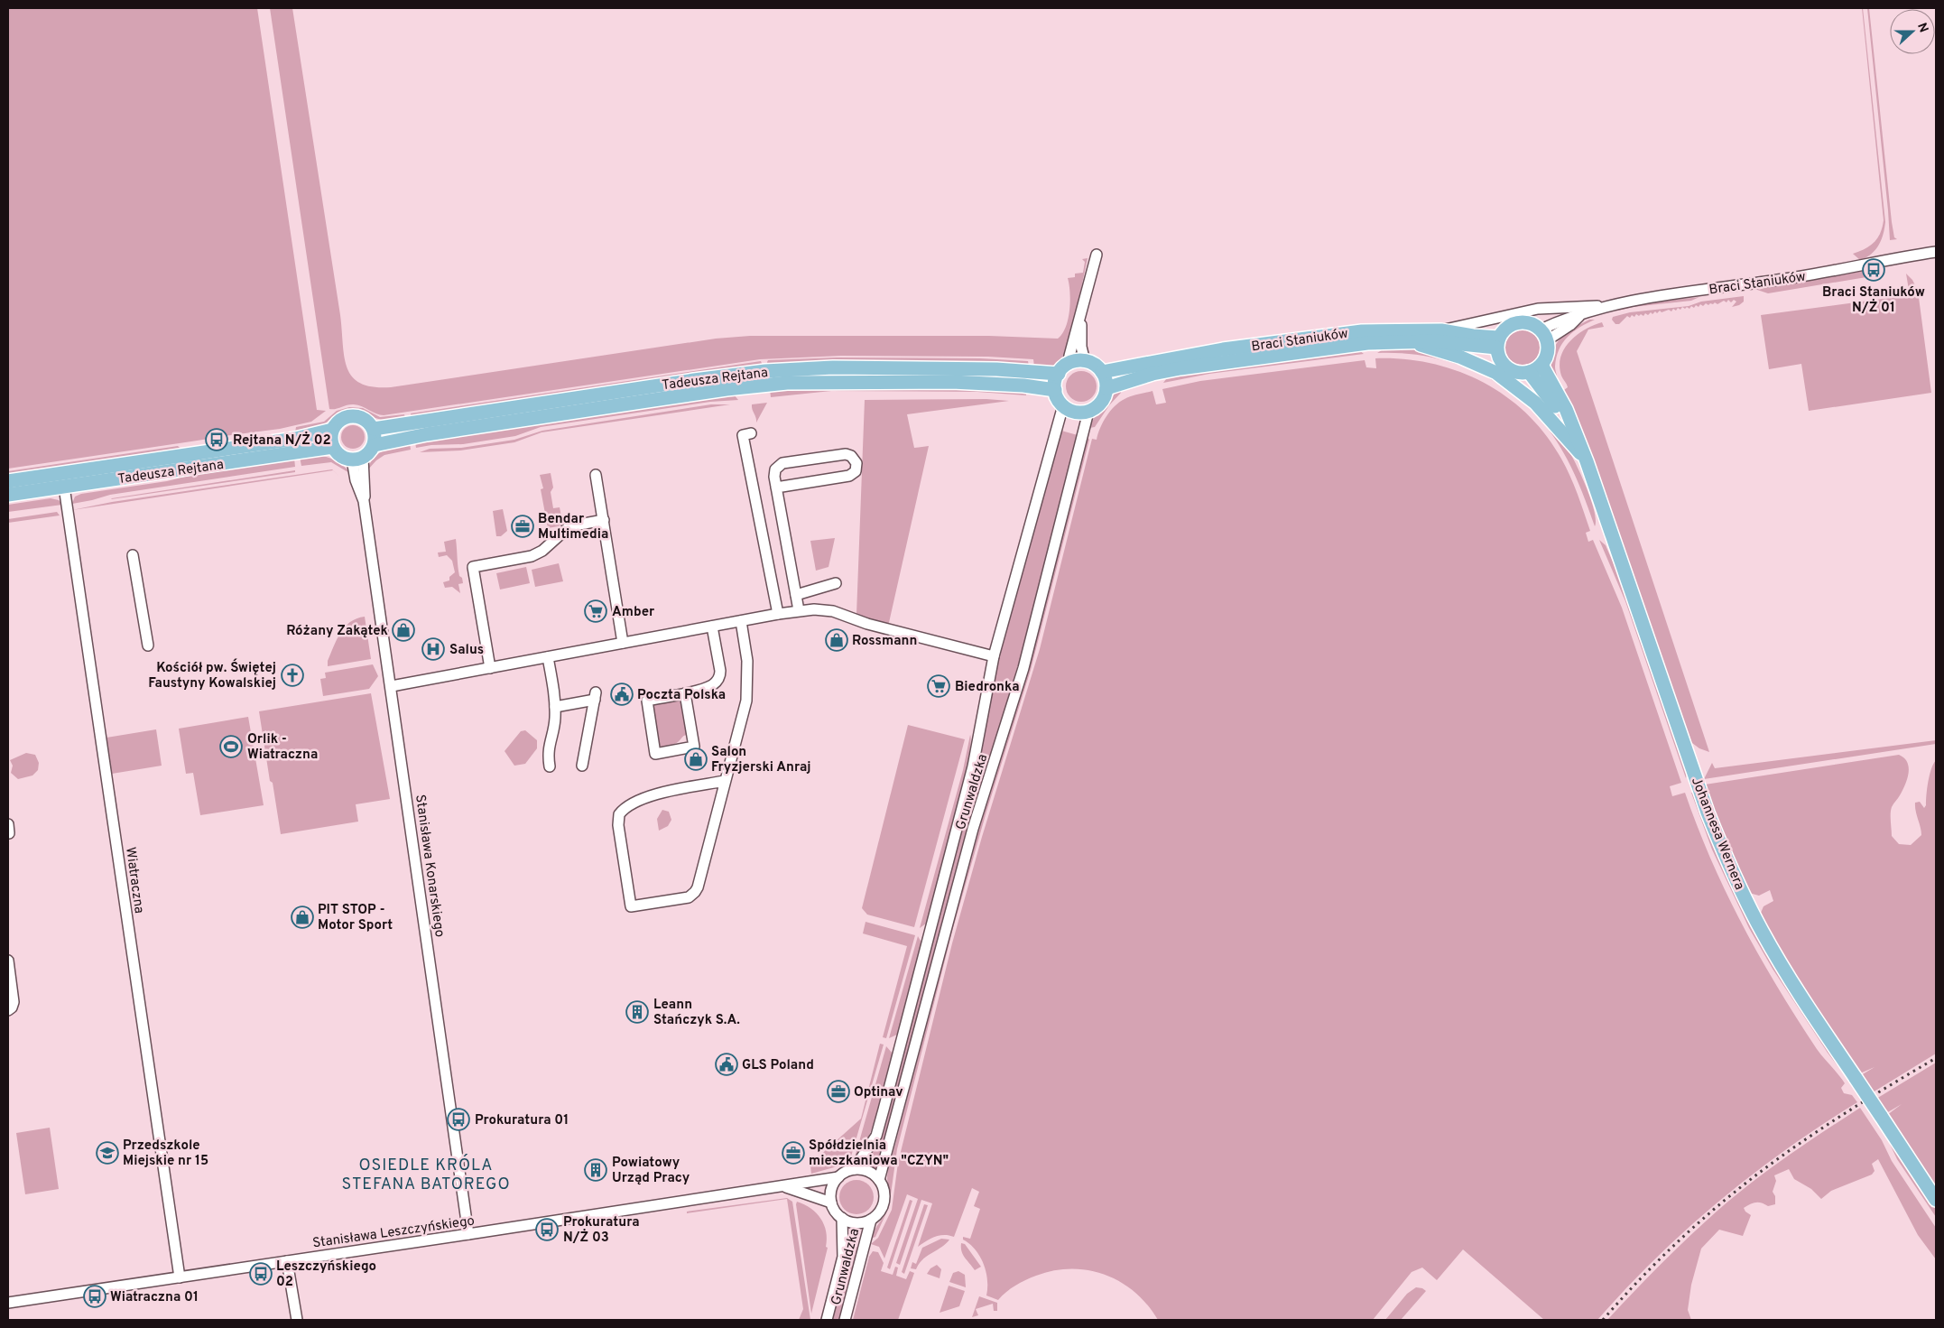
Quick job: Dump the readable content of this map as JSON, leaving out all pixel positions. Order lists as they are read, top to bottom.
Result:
{
  "streets": {
    "main road": ["Braci Staniuków", "Tadeusza Rejtana", "Johannesa Wernera"],
    "street": [
      "Grunwaldzka",
      "Stanisława Konarskiego",
      "Wiatraczna",
      "Stanisława Leszczyńskiego"
    ]
  },
  "crossings": [
    ["Braci Staniuków", "Tadeusza Rejtana"],
    ["Braci Staniuków", "Grunwaldzka"],
    ["Braci Staniuków", "Johannesa Wernera"],
    ["Tadeusza Rejtana", "Grunwaldzka"],
    ["Tadeusza Rejtana", "Stanisława Konarskiego"],
    ["Tadeusza Rejtana", "Wiatraczna"],
    ["Grunwaldzka", "Stanisława Leszczyńskiego"],
    ["Stanisława Konarskiego", "Stanisława Leszczyńskiego"],
    ["Wiatraczna", "Stanisława Leszczyńskiego"]
  ],
  "districts": ["OSIEDLE KRÓLA STEFANA BATOREGO"],
  "places": {
    "bus stop": [
      "Braci Staniuków N/Ż 01",
      "Rejtana N/Ż 02",
      "Prokuratura 01",
      "Prokuratura N/Ż 03",
      "Leszczyńskiego 02",
      "Wiatraczna 01"
    ],
    "office": ["Bendar Multimedia", "Optinav", "Spółdzielnia mieszkaniowa \"CZYN\""],
    "supermarket": ["Amber", "Biedronka"],
    "shop": [
      "Różany Zakątek",
      "Rossmann",
      "Salon Fryzjerski Anraj",
      "PIT STOP - Motor Sport"
    ],
    "hospital": ["Salus"],
    "church": ["Kościół pw. Świętej Faustyny Kowalskiej"],
    "public building": ["Poczta Polska", "GLS Poland"],
    "sports": ["Orlik - Wiatraczna"],
    "building": ["Leann Stańczyk S.A.", "Powiatowy Urząd Pracy"],
    "school or university": ["Przedszkole Miejskie nr 15"]
  },
  "north": "right"
}
